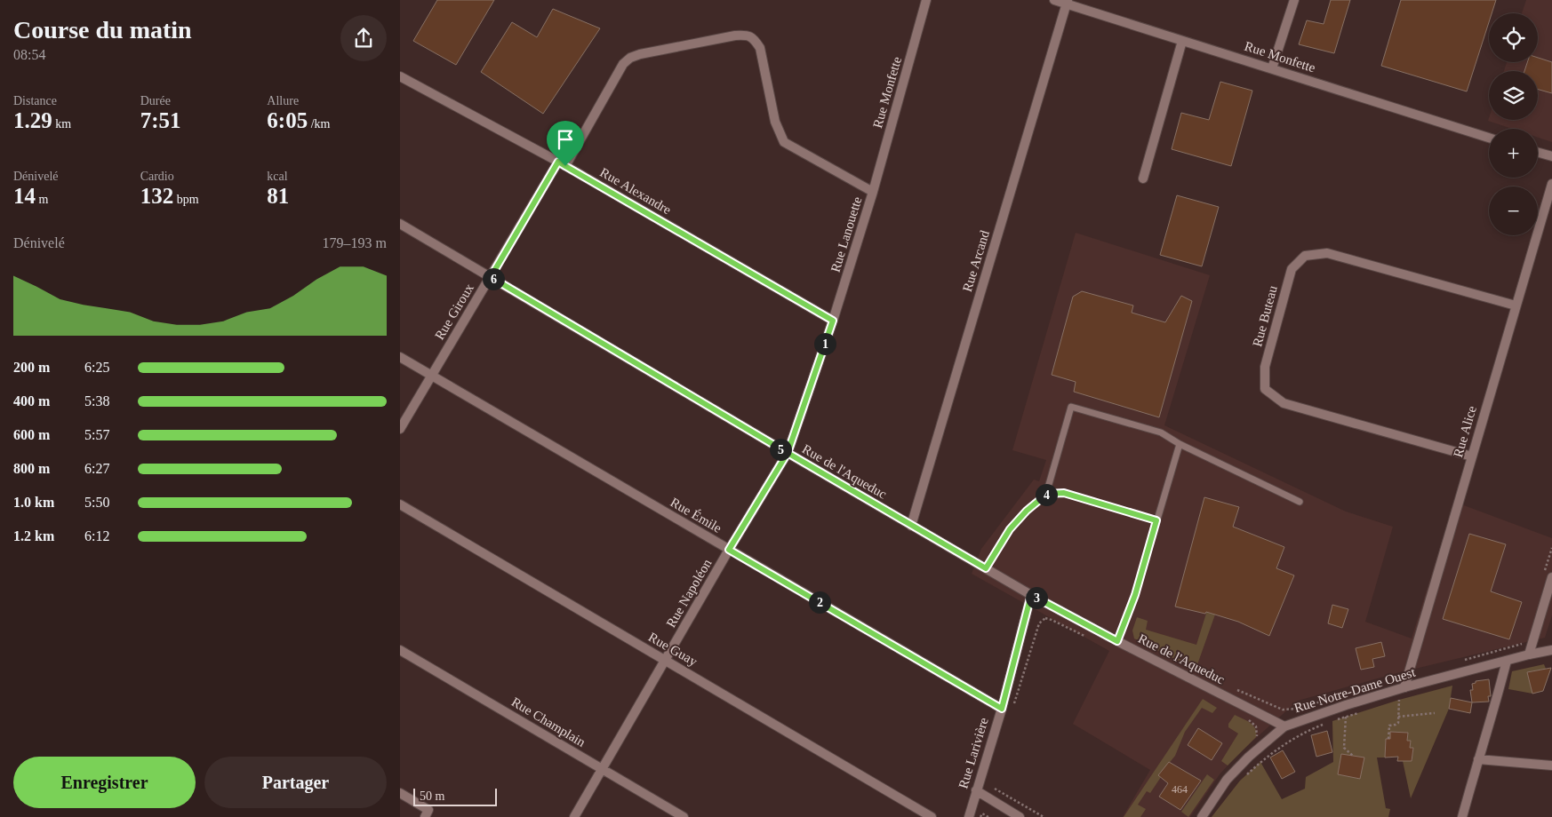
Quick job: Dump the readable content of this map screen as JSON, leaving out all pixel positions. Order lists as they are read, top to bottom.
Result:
{
  "streets": {
    "street": [
      "Rue Monfette",
      "Rue Alexandre",
      "Rue Lanouette",
      "Rue Arcand",
      "Rue Giroux",
      "Rue Buteau",
      "Rue Alice",
      "Rue de l'Aqueduc",
      "Rue Émile",
      "Rue Napoléon",
      "Rue Guay",
      "Rue Notre-Dame Ouest",
      "Rue Champlain",
      "Rue Larivière"
    ]
  },
  "crossings": [
    ["Rue Monfette", "Rue Lanouette"],
    ["Rue Monfette", "Rue Arcand"],
    ["Rue Alexandre", "Rue Lanouette"],
    ["Rue Alexandre", "Rue Giroux"],
    ["Rue Lanouette", "Rue Giroux"],
    ["Rue Lanouette", "Rue de l'Aqueduc"],
    ["Rue Lanouette", "Rue Napoléon"],
    ["Rue Arcand", "Rue de l'Aqueduc"],
    ["Rue Giroux", "Rue de l'Aqueduc"],
    ["Rue Giroux", "Rue Émile"],
    ["Rue Buteau", "Rue Alice"],
    ["Rue Alice", "Rue Notre-Dame Ouest"],
    ["Rue de l'Aqueduc", "Rue Napoléon"],
    ["Rue de l'Aqueduc", "Rue Notre-Dame Ouest"],
    ["Rue de l'Aqueduc", "Rue Larivière"],
    ["Rue Émile", "Rue Napoléon"],
    ["Rue Émile", "Rue Larivière"],
    ["Rue Napoléon", "Rue Guay"],
    ["Rue Napoléon", "Rue Champlain"]
  ],
  "house_numbers": ["464"],
  "scale_bar": "50 m",
  "page": {
    "heading": ["Course du matin", "08:54"],
    "map_buttons": ["+", "−"],
    "stats": [
      ["Distance", "1.29 km"],
      ["Durée", "7:51"],
      ["Allure", "6:05 /km"],
      ["Dénivelé", "14 m"],
      ["Cardio", "132 bpm"],
      ["kcal", "81"]
    ],
    "chart": ["Dénivelé", "179–193 m"],
    "pins": [
      "6",
      "1",
      "5",
      "4",
      "3",
      "2"
    ],
    "list": [
      {
        "name": "200 m",
        "note": "6:25"
      },
      {
        "name": "400 m",
        "note": "5:38"
      },
      {
        "name": "600 m",
        "note": "5:57"
      },
      {
        "name": "800 m",
        "note": "6:27"
      },
      {
        "name": "1.0 km",
        "note": "5:50"
      },
      {
        "name": "1.2 km",
        "note": "6:12"
      }
    ],
    "buttons": ["Enregistrer", "Partager"],
    "scale": "50 m"
  }
}
